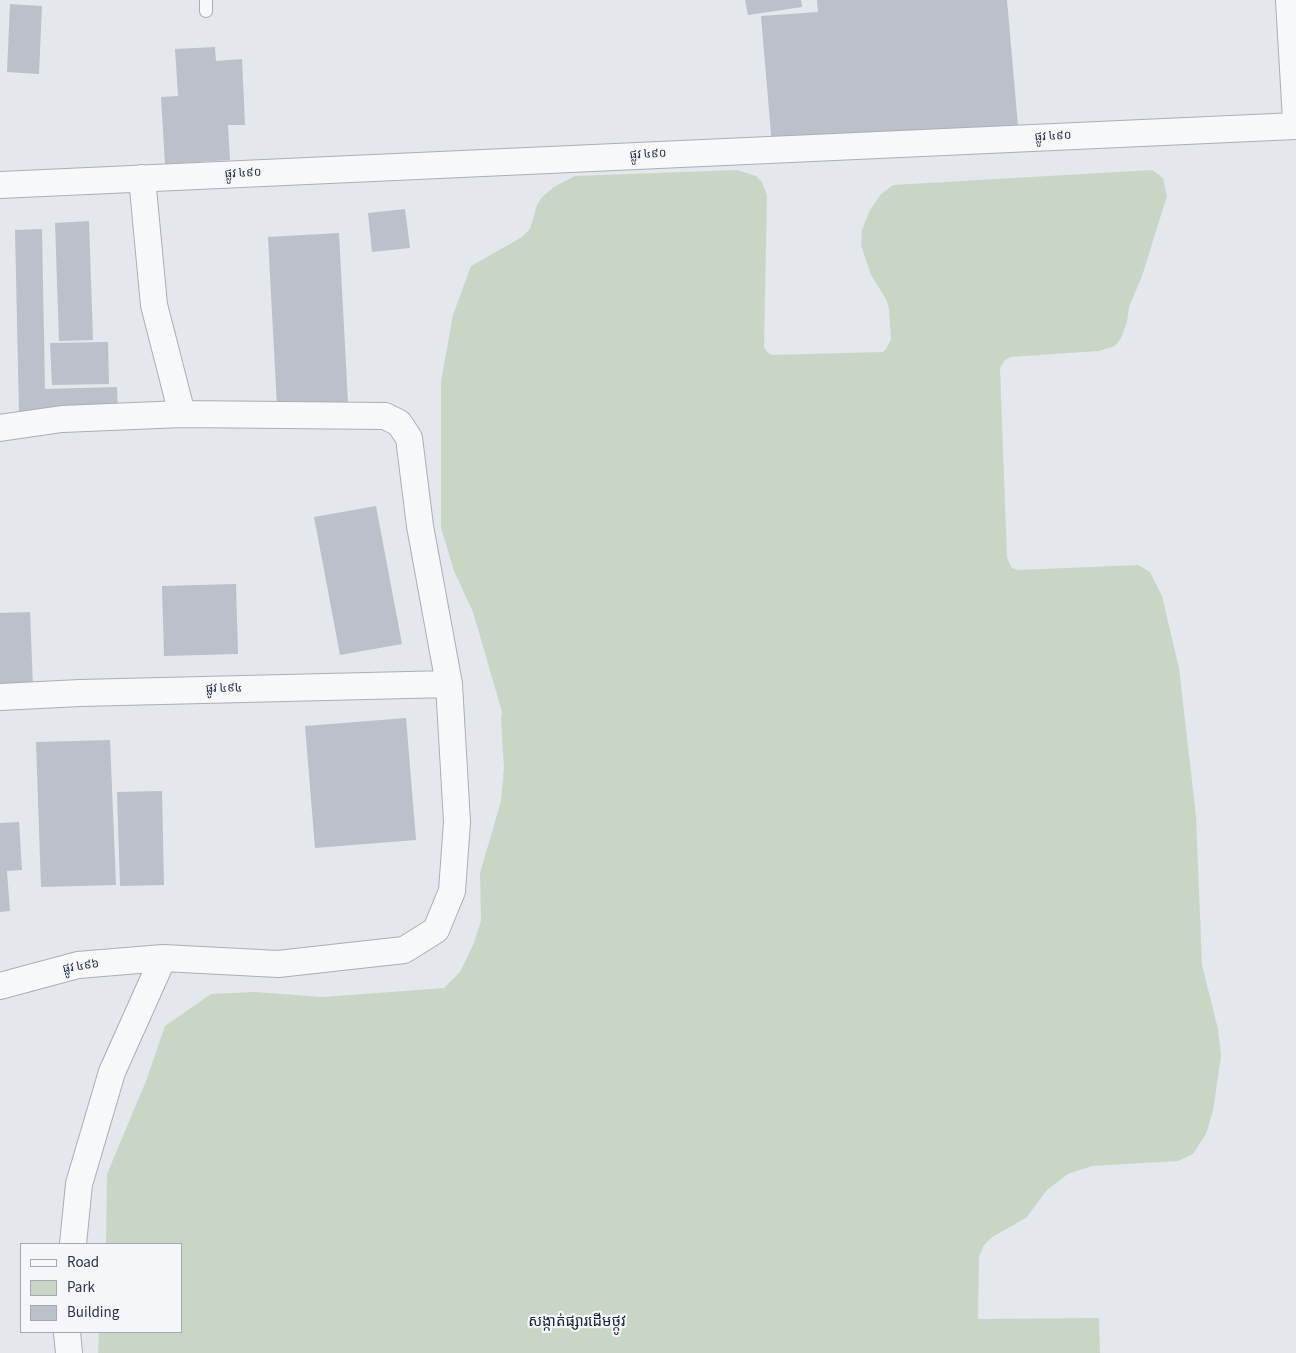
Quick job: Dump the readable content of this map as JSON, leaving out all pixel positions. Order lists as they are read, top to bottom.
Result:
{
  "streets": {
    "street": ["ផ្លូវ ៤៩០", "ផ្លូវ ៤៩៤", "ផ្លូវ ៤៩៦"]
  },
  "crossings": [
    ["ផ្លូវ ៤៩៤", "ផ្លូវ ៤៩៦"]
  ],
  "districts": ["សង្កាត់ផ្សារដើមថ្កូវ"],
  "legend": ["Road", "Park", "Building"]
}
